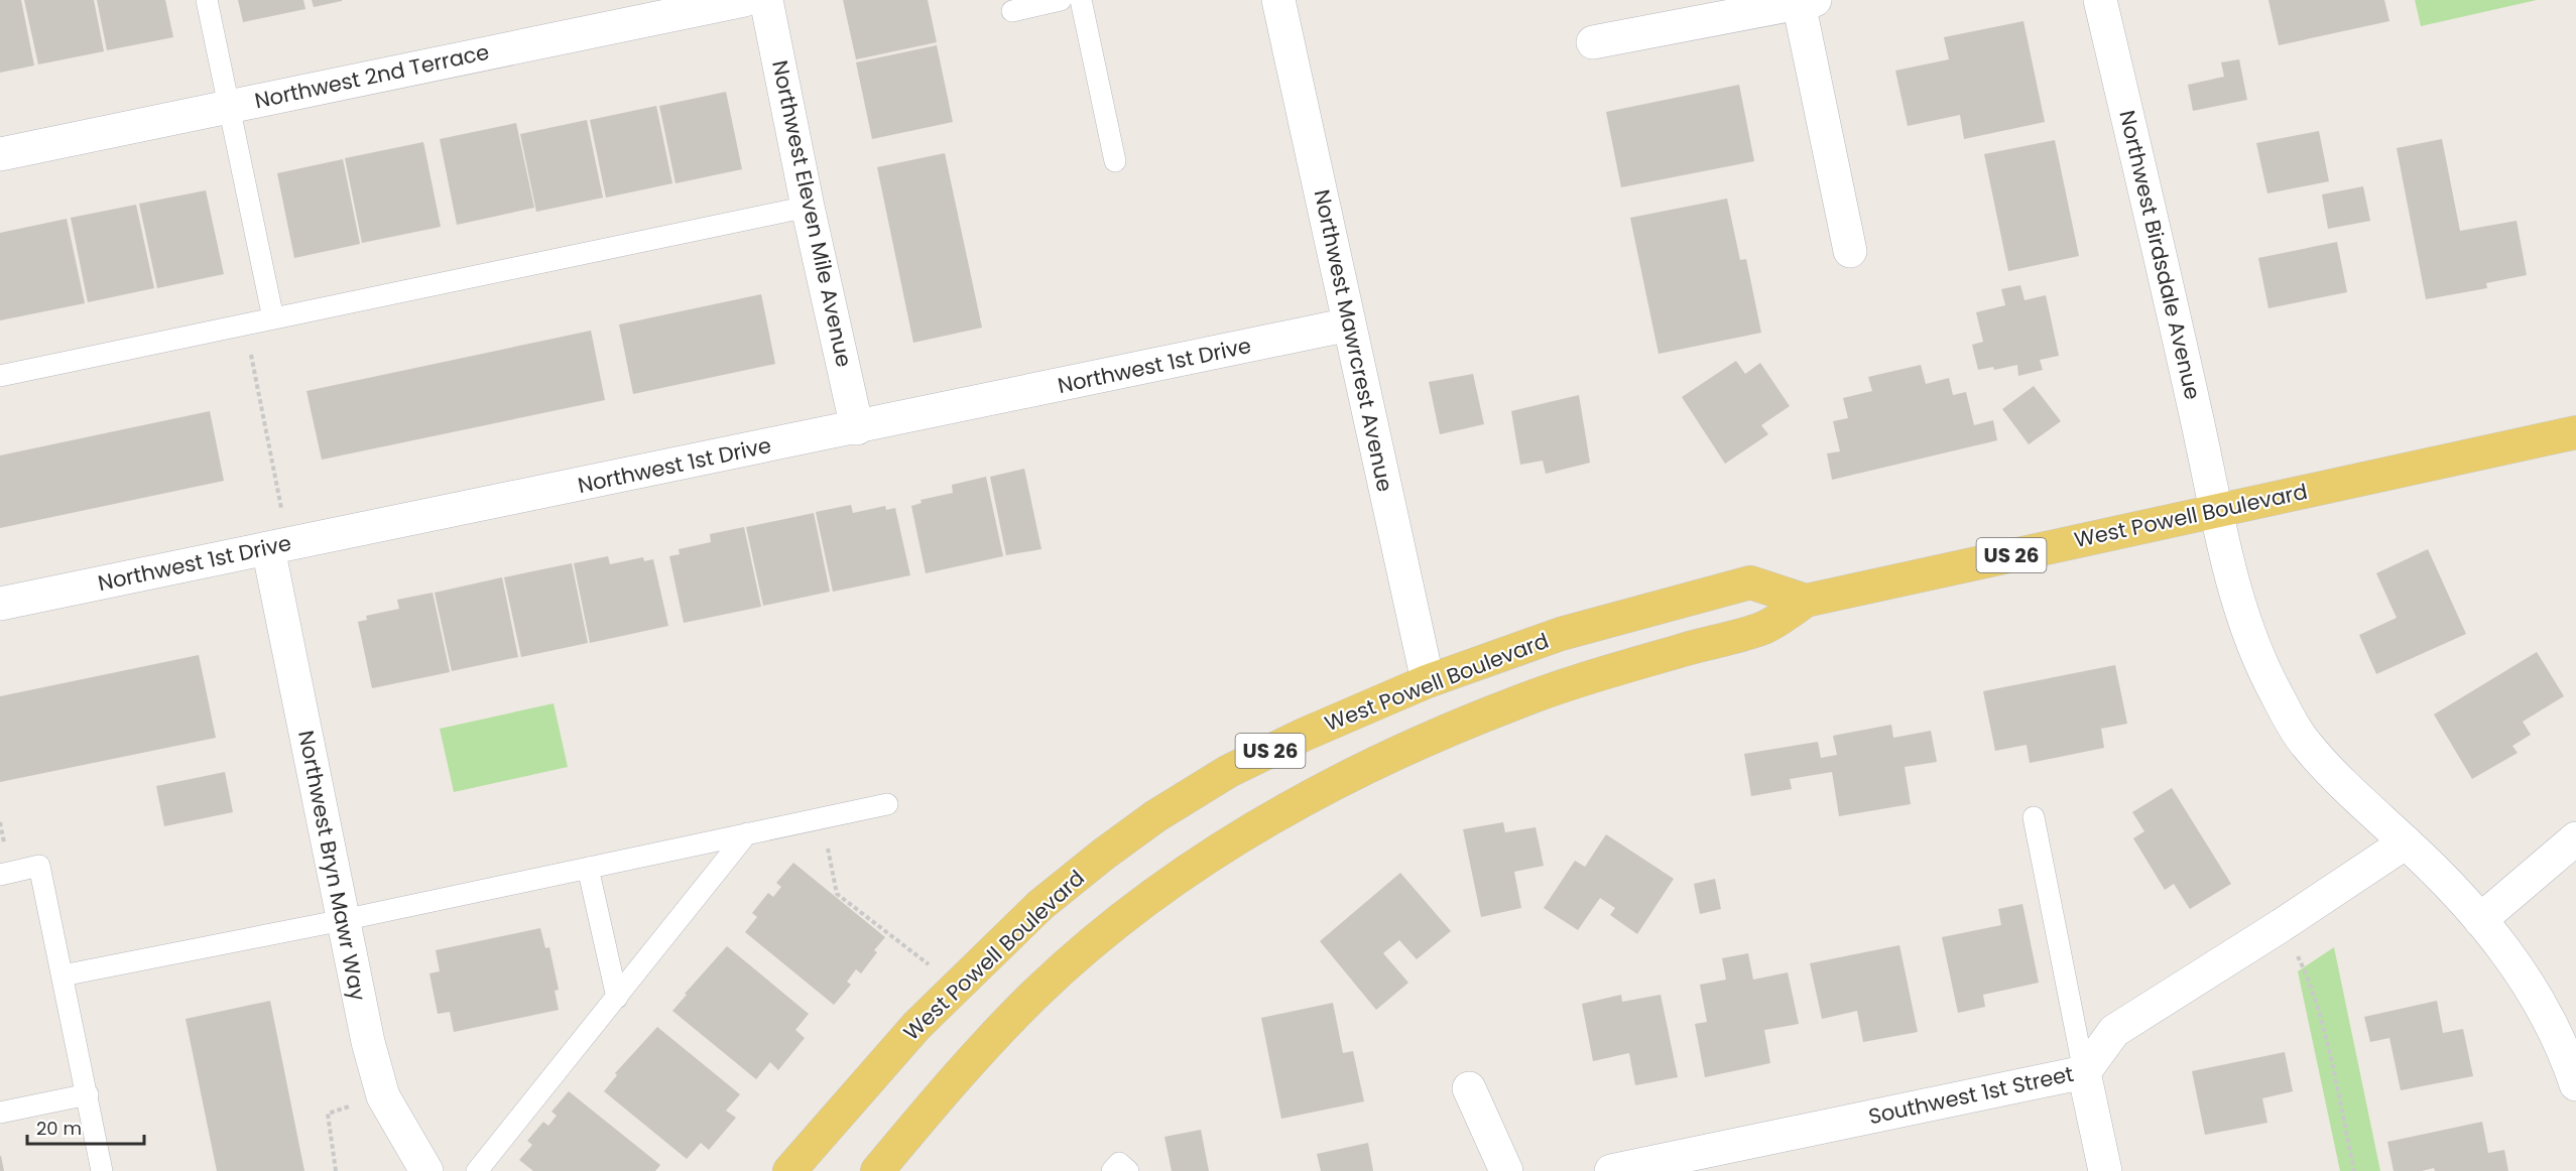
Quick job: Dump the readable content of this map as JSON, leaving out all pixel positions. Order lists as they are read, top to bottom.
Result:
{
  "streets": {
    "main road": ["West Powell Boulevard", "US 26"],
    "street": [
      "Northwest 2nd Terrace",
      "Northwest Eleven Mile Avenue",
      "Northwest Birdsdale Avenue",
      "Northwest Mawrcrest Avenue",
      "Northwest 1st Drive",
      "Northwest Bryn Mawr Way",
      "Southwest 1st Street"
    ]
  },
  "crossings": [
    ["Northwest Eleven Mile Avenue", "Northwest 1st Drive"],
    ["Northwest Birdsdale Avenue", "West Powell Boulevard"],
    ["Northwest Birdsdale Avenue", "Southwest 1st Street"],
    ["Northwest Mawrcrest Avenue", "Northwest 1st Drive"],
    ["Northwest Mawrcrest Avenue", "West Powell Boulevard"],
    ["Northwest 1st Drive", "Northwest Bryn Mawr Way"]
  ],
  "scale_bar": "20 m"
}
